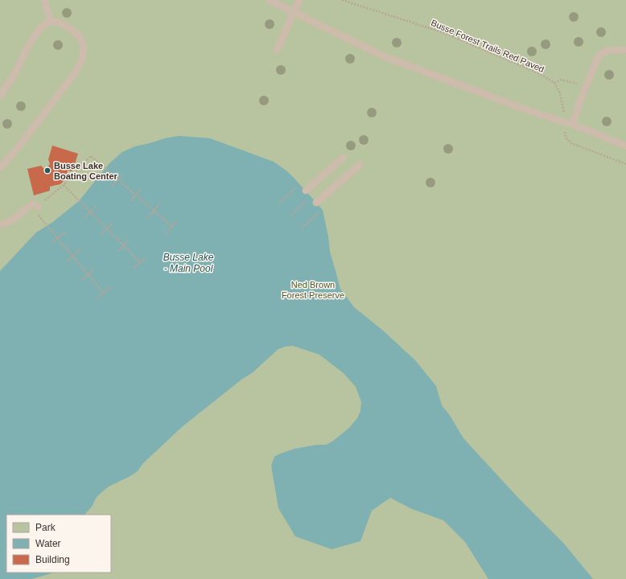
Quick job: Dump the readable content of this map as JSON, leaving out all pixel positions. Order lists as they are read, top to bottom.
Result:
{
  "streets": {
    "path": ["Busse Forest Trails Red Paved"]
  },
  "water": ["Busse Lake - Main Pool"],
  "parks": ["Ned Brown Forest Preserve"],
  "places": ["Busse Lake Boating Center"],
  "legend": ["Park", "Water", "Building"]
}
